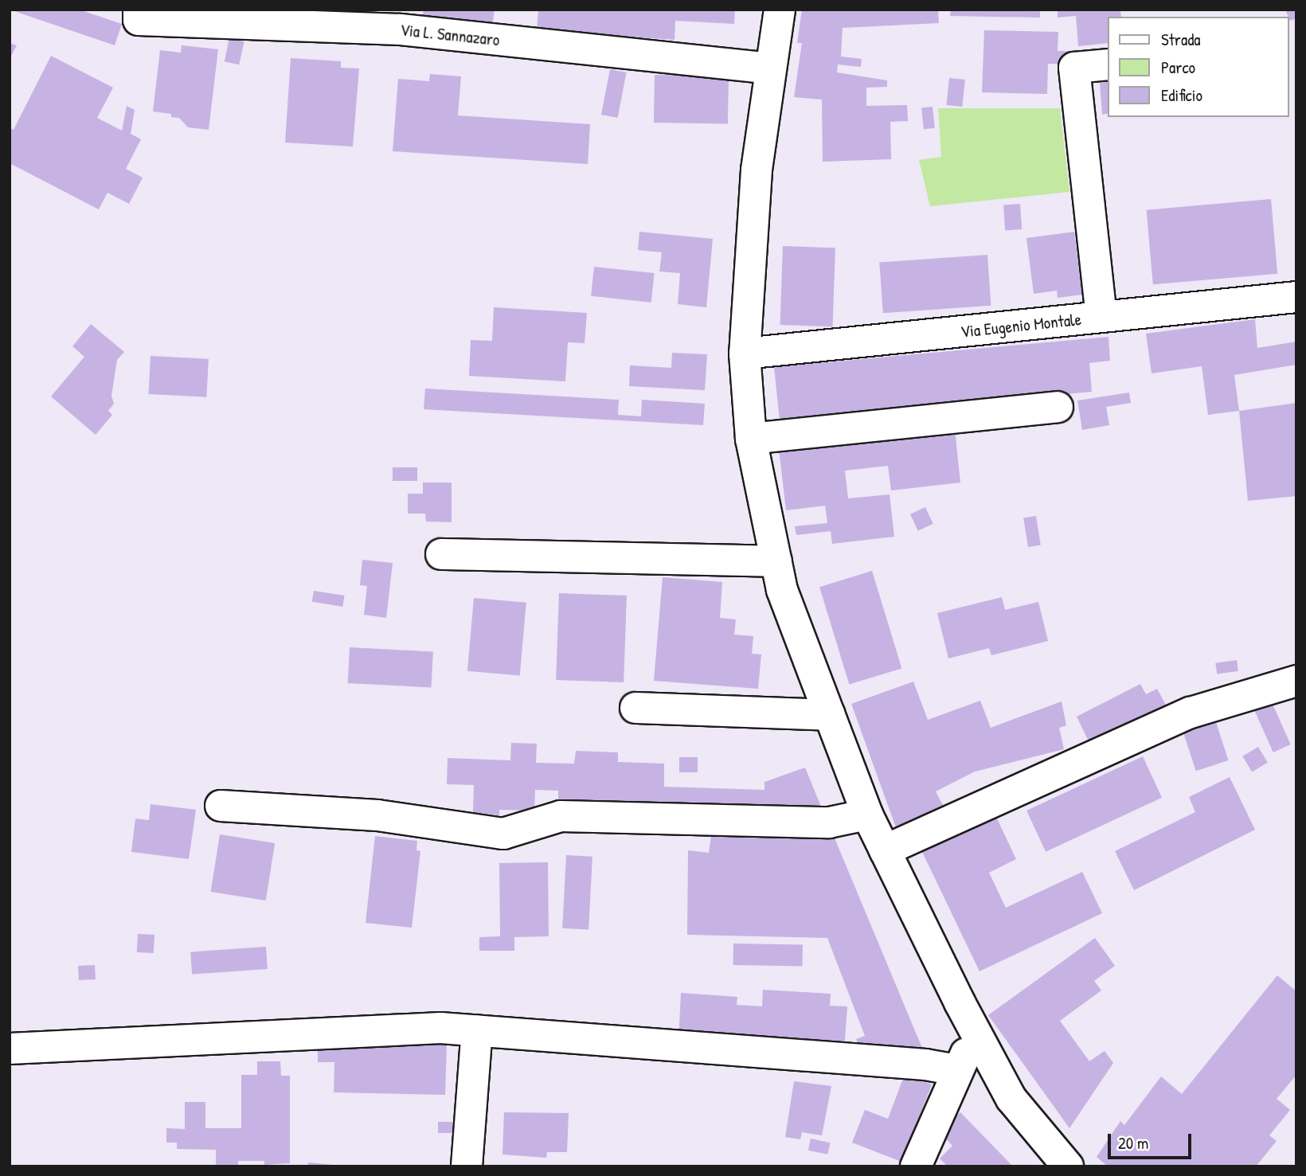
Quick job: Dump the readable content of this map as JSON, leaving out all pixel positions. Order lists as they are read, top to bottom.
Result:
{
  "streets": {
    "street": ["Via L. Sannazaro", "Via Eugenio Montale"]
  },
  "legend": ["Strada", "Parco", "Edificio"],
  "scale_bar": "20 m"
}
